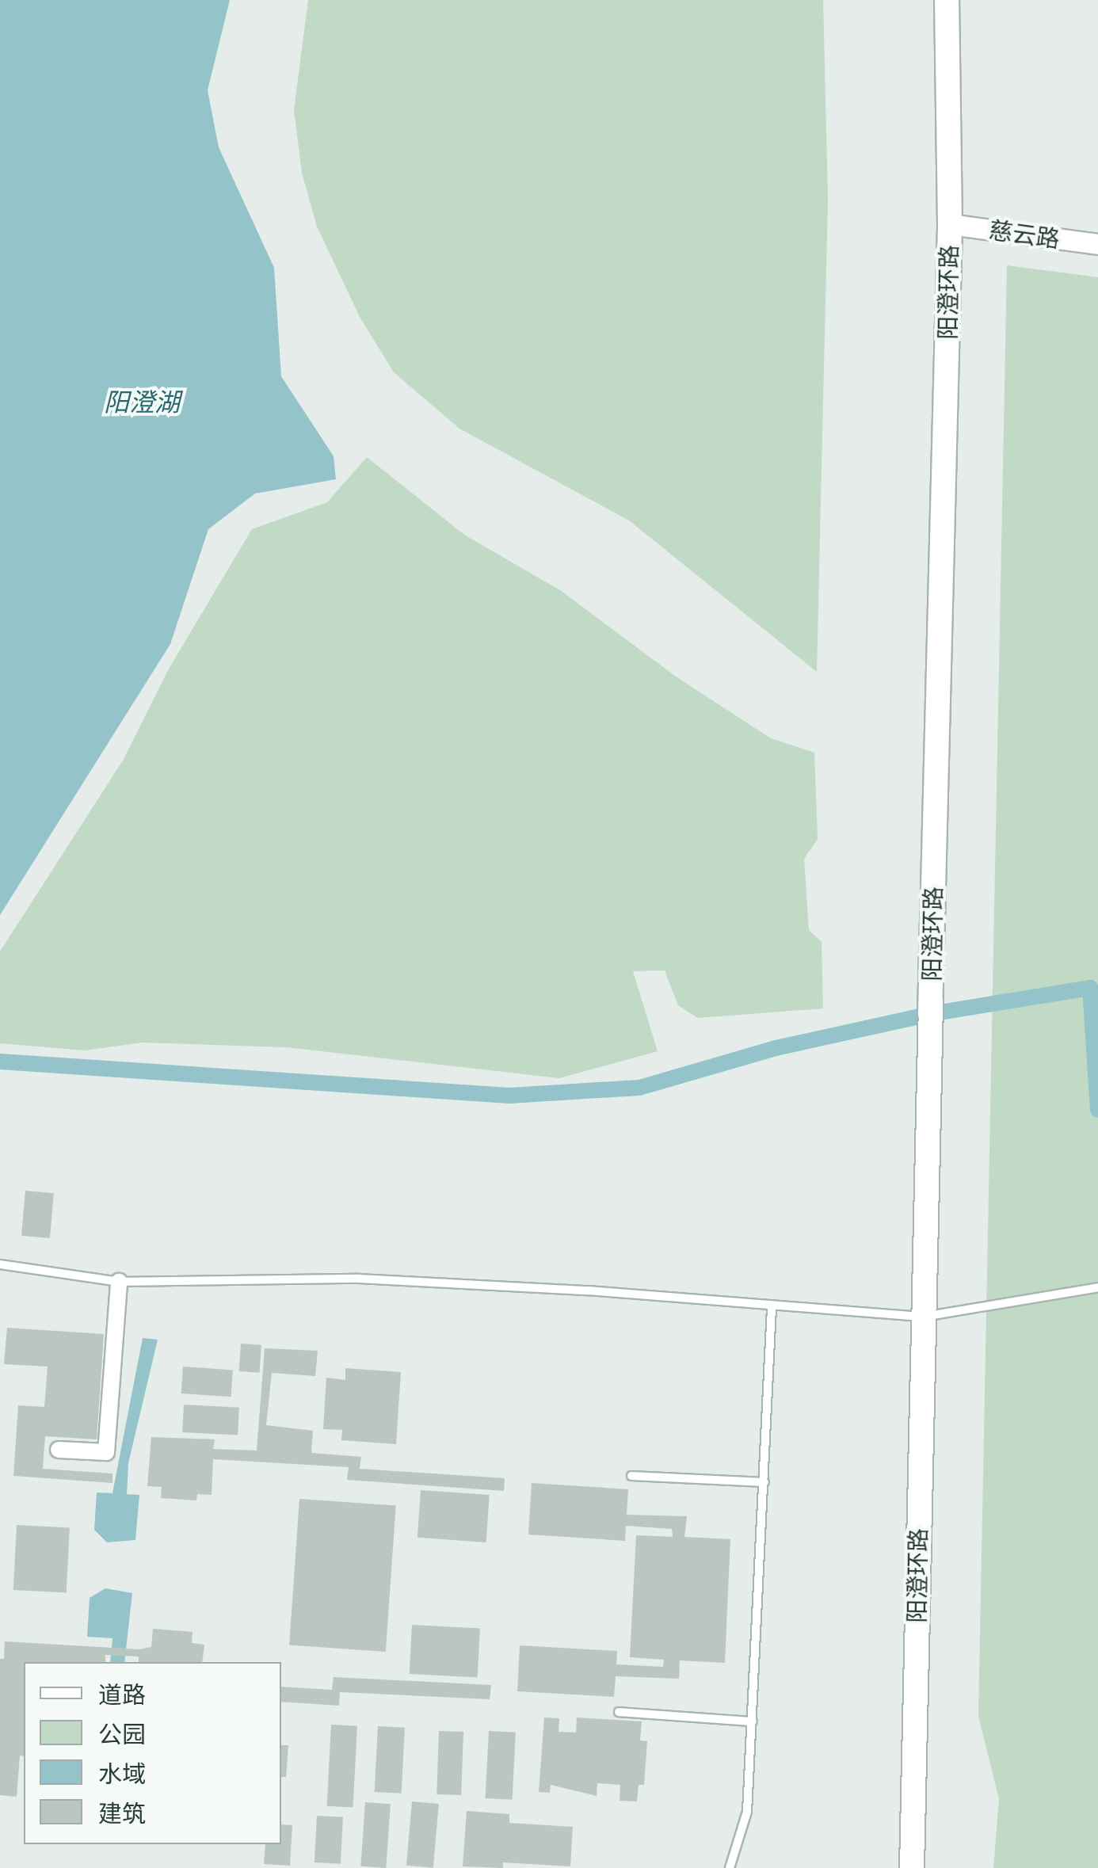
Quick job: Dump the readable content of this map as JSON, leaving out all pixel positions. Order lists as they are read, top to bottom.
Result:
{
  "streets": {
    "main road": ["阳澄环路"],
    "street": ["慈云路"]
  },
  "crossings": [
    ["慈云路", "阳澄环路"]
  ],
  "water": ["阳澄湖"],
  "legend": [
    "道路",
    "公园",
    "水域",
    "建筑"
  ]
}
